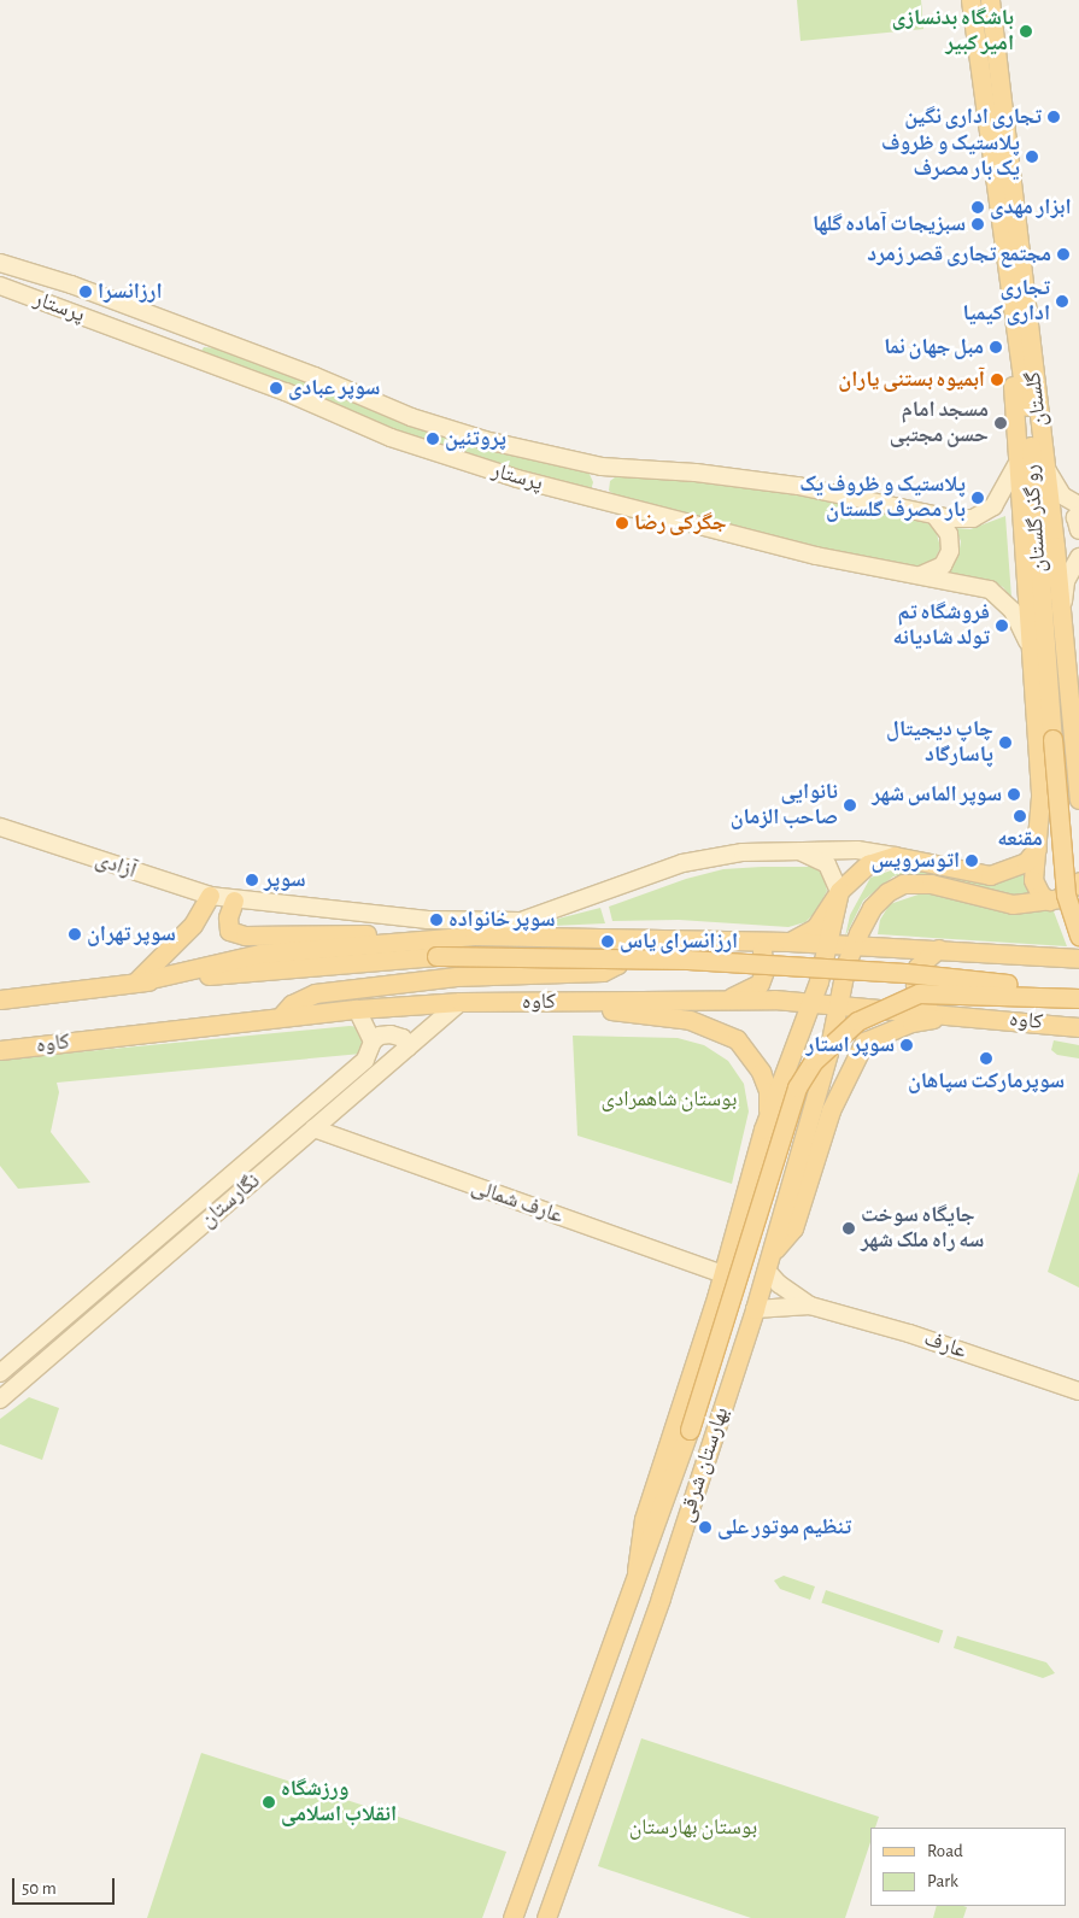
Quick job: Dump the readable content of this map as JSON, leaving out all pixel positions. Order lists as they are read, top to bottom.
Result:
{
  "streets": {
    "main road": [
      "پرستار",
      "گلستان",
      "رو گذر گلستان",
      "آزادی",
      "کاوه",
      "نگارستان",
      "عارف شمالی",
      "عارف",
      "بهارستان شرقی"
    ]
  },
  "crossings": [
    ["کاوه", "نگارستان"],
    ["کاوه", "بهارستان شرقی"],
    ["نگارستان", "عارف شمالی"],
    ["عارف شمالی", "بهارستان شرقی"]
  ],
  "parks": ["بوستان شاهمرادی", "بوستان بهارستان"],
  "places": [
    "باشگاه بدنسازی امیر کبیر",
    "تجاری اداری نگین",
    "پلاستیک و ظروف یک بار مصرف",
    "ابزار مهدی",
    "سبزیجات آماده گلها",
    "مجتمع تجاری قصر زمرد",
    "ارزانسرا",
    "تجاری اداری کیمیا",
    "مبل جهان نما",
    "آبمیوه بستنی یاران",
    "سوپر عبادی",
    "مسجد امام حسن مجتبی",
    "پروتئین",
    "پلاستیک و ظروف یک بار مصرف گلستان",
    "جگرکی رضا",
    "فروشگاه تم تولد شادیانه",
    "چاپ دیجیتال پاسارگاد",
    "سوپر الماس شهر",
    "نانوایی صاحب الزمان",
    "مقنعه",
    "اتوسرویس",
    "سوپر",
    "سوپر خانواده",
    "سوپر تهران",
    "ارزانسرای یاس",
    "سوپر استار",
    "سوپرمارکت سپاهان",
    "جایگاه سوخت سه راه ملک شهر",
    "تنظیم موتور علی",
    "ورزشگاه انقلاب اسلامی"
  ],
  "legend": ["Road", "Park"],
  "scale_bar": "50 m"
}
